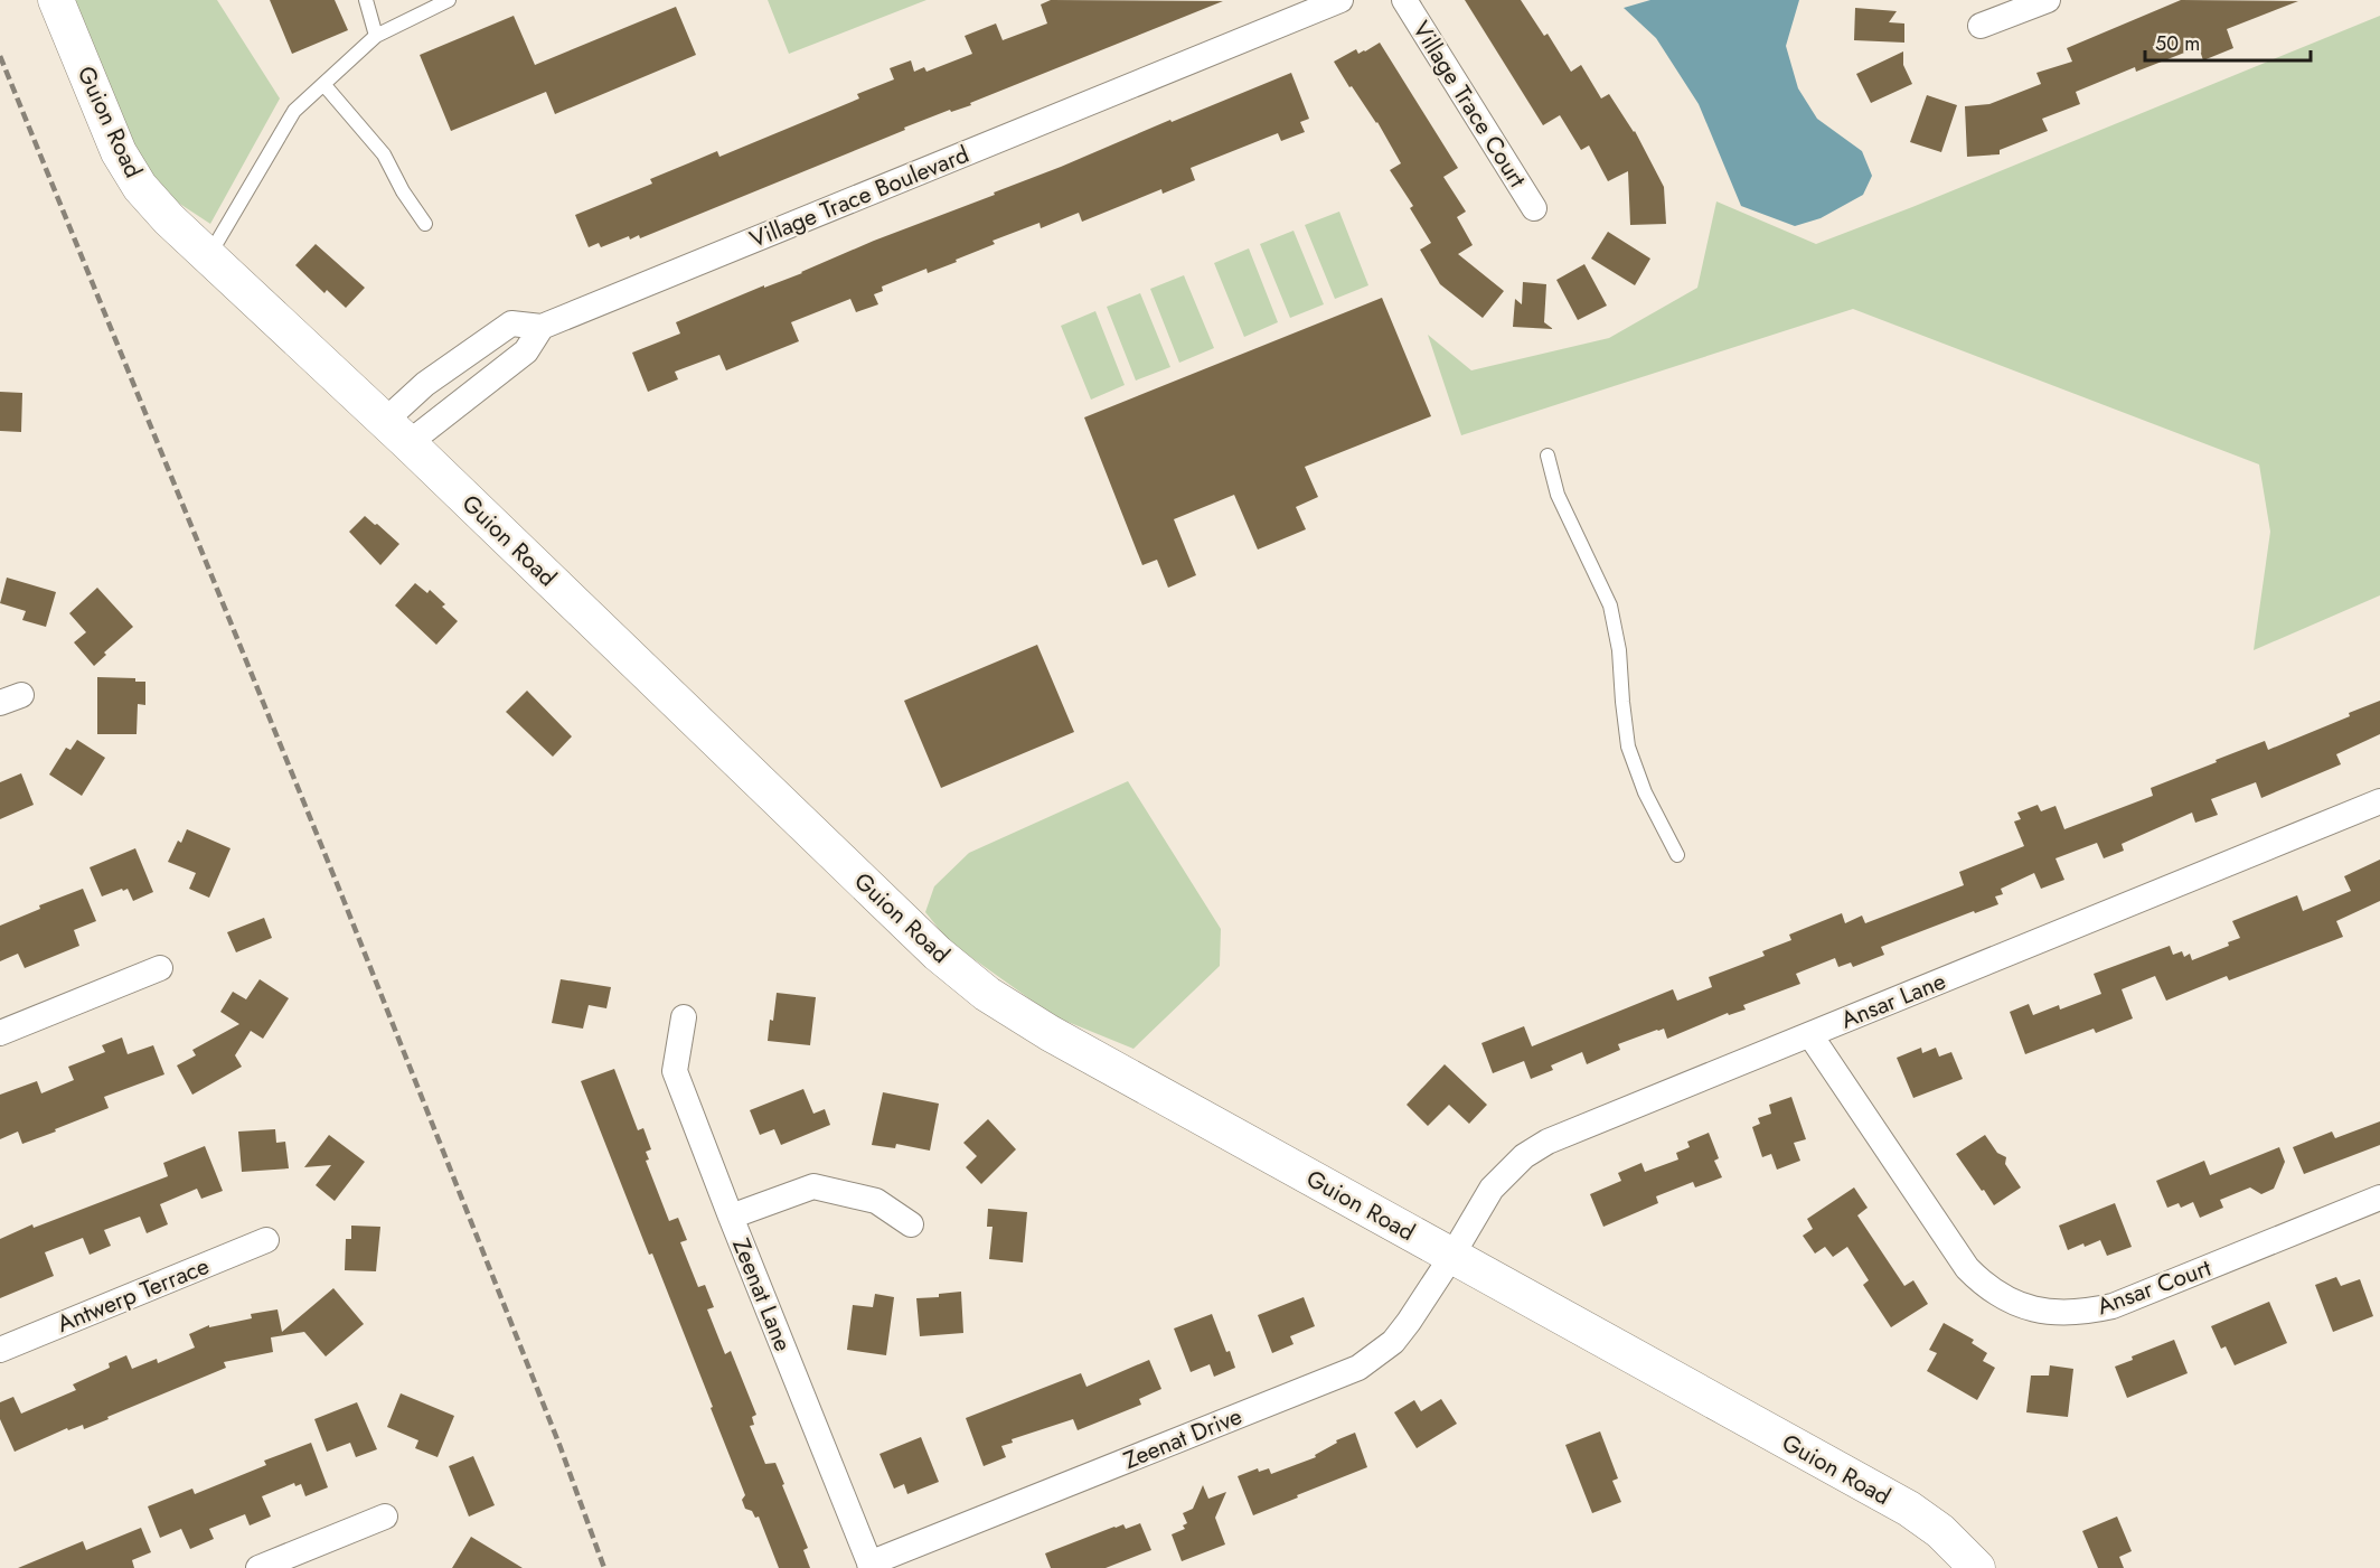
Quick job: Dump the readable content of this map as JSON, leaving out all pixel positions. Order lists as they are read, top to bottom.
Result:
{
  "streets": {
    "street": [
      "Village Trace Court",
      "Guion Road",
      "Village Trace Boulevard",
      "Ansar Lane",
      "Ansar Court",
      "Antwerp Terrace",
      "Zeenat Lane",
      "Zeenat Drive"
    ]
  },
  "crossings": [
    ["Guion Road", "Ansar Lane"],
    ["Guion Road", "Zeenat Drive"],
    ["Ansar Lane", "Ansar Court"],
    ["Ansar Lane", "Zeenat Drive"],
    ["Zeenat Lane", "Zeenat Drive"]
  ],
  "scale_bar": "50 m"
}
